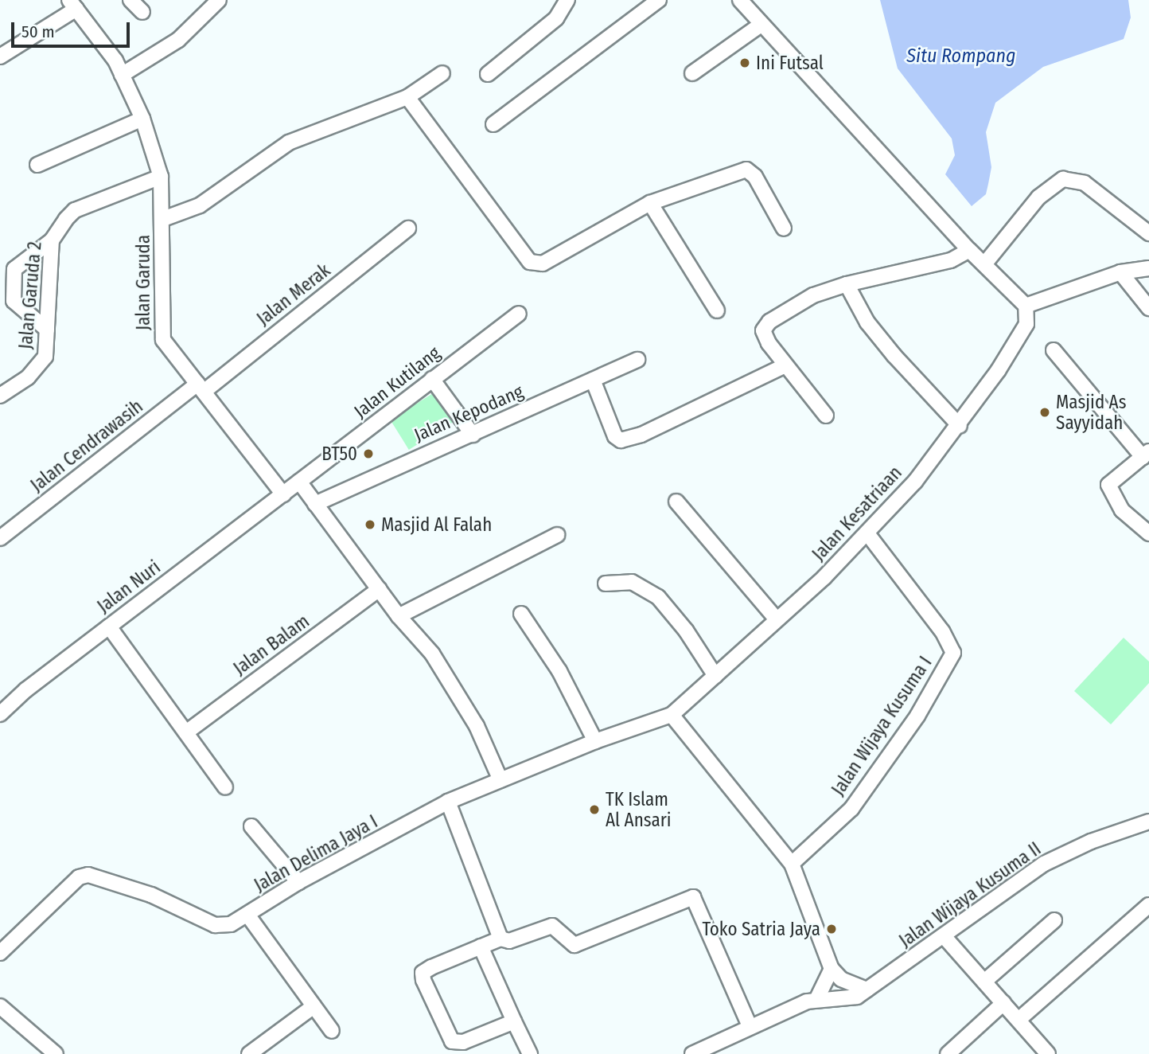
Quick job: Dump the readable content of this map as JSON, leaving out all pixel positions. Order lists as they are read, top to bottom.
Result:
{
  "streets": {
    "street": [
      "Jalan Garuda",
      "Jalan Merak",
      "Jalan Garuda 2",
      "Jalan Kutilang",
      "Jalan Kepodang",
      "Jalan Cendrawasih",
      "Jalan Kesatriaan",
      "Jalan Nuri",
      "Jalan Balam",
      "Jalan Wijaya Kusuma I",
      "Jalan Delima Jaya I",
      "Jalan Wijaya Kusuma II"
    ]
  },
  "crossings": [
    ["Jalan Garuda", "Jalan Merak"],
    ["Jalan Garuda", "Jalan Garuda 2"],
    ["Jalan Garuda", "Jalan Cendrawasih"],
    ["Jalan Garuda", "Jalan Nuri"],
    ["Jalan Merak", "Jalan Cendrawasih"],
    ["Jalan Kesatriaan", "Jalan Wijaya Kusuma I"],
    ["Jalan Kesatriaan", "Jalan Delima Jaya I"]
  ],
  "water": ["Situ Rompang"],
  "places": [
    "Ini Futsal",
    "Masjid As Sayyidah",
    "BT50",
    "Masjid Al Falah",
    "TK Islam Al Ansari",
    "Toko Satria Jaya"
  ],
  "scale_bar": "50 m"
}
